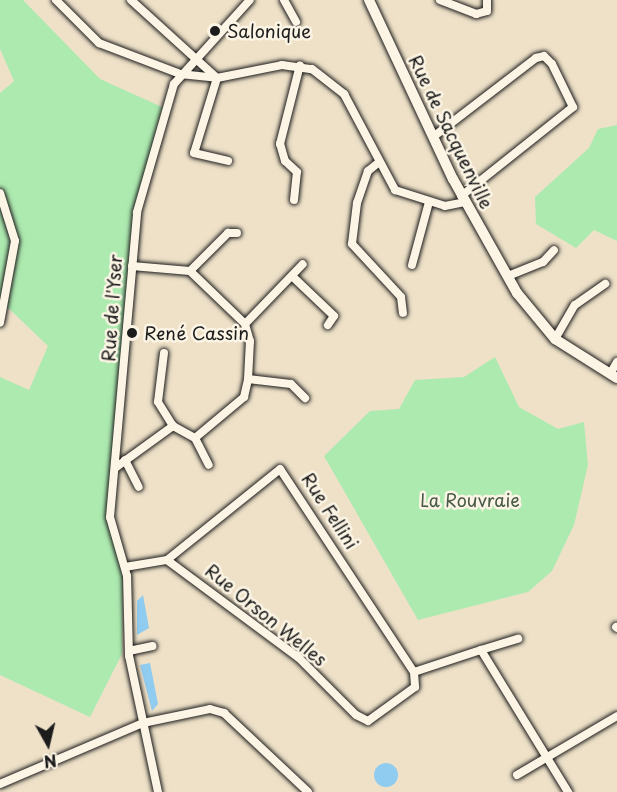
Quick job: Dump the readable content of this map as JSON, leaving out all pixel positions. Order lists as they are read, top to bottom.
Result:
{
  "streets": {
    "street": [
      "Rue de Sacquenville",
      "Rue de l'Yser",
      "Rue Fellini",
      "Rue Orson Welles"
    ]
  },
  "crossings": [
    ["Rue de l'Yser", "Rue Fellini"],
    ["Rue Fellini", "Rue Orson Welles"]
  ],
  "parks": ["La Rouvraie"],
  "places": ["Salonique", "René Cassin"],
  "north": "bottom"
}
